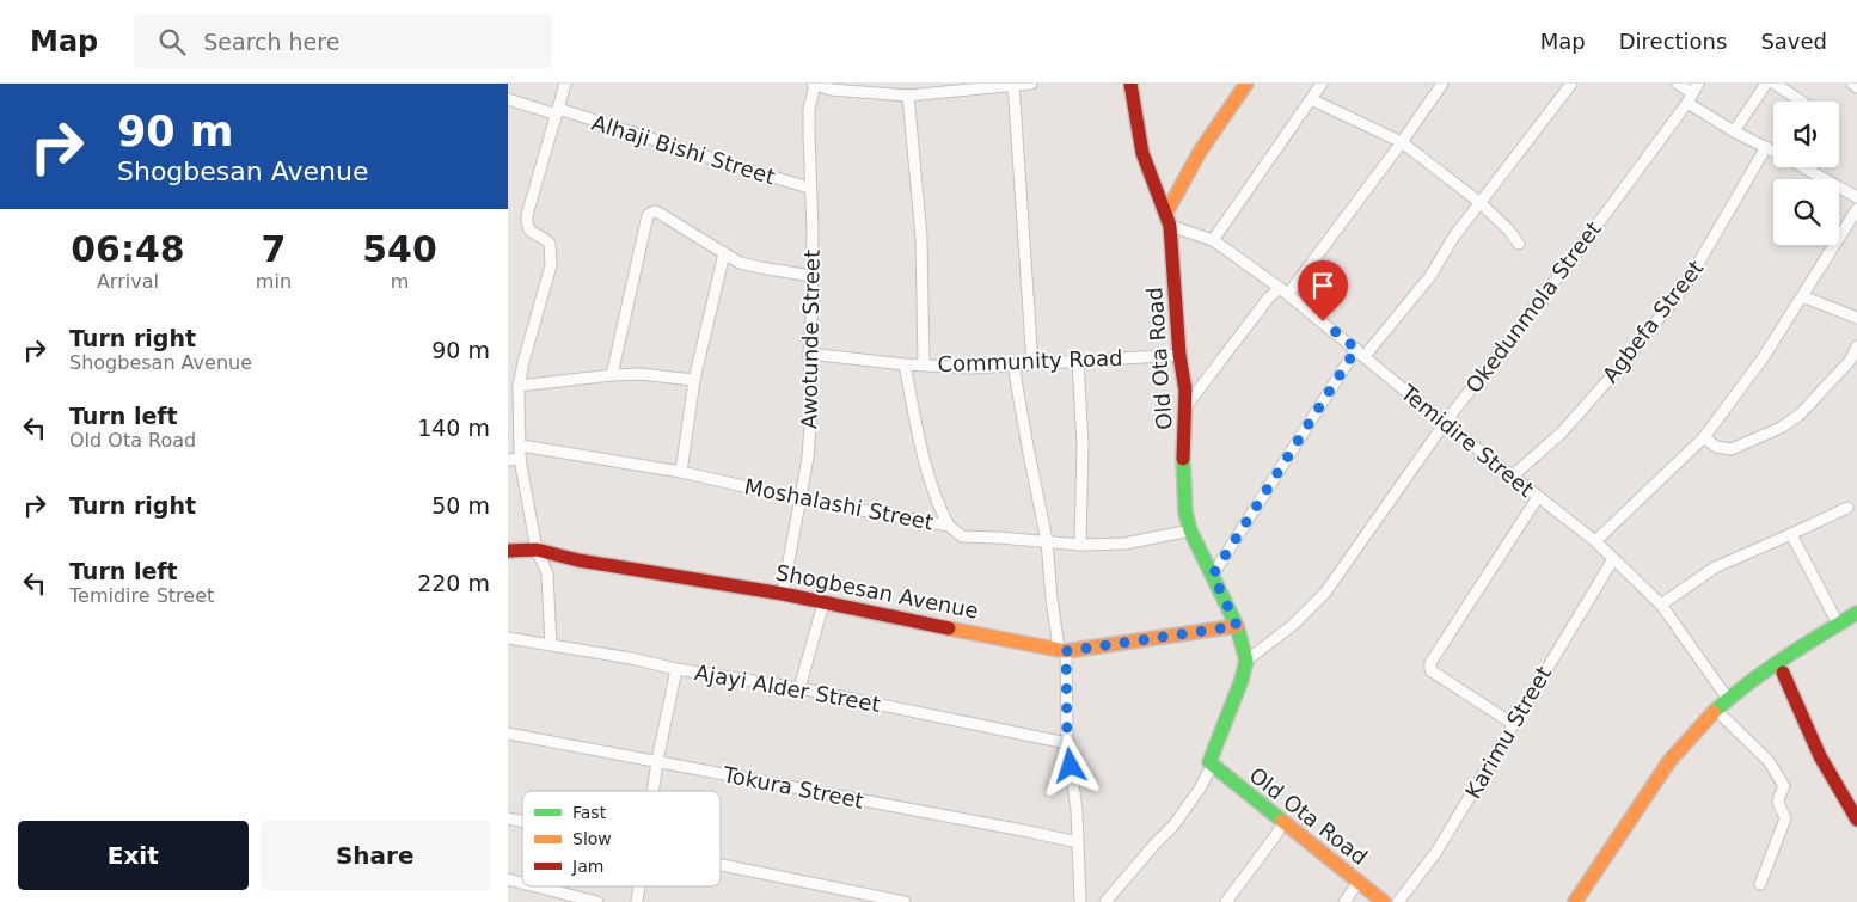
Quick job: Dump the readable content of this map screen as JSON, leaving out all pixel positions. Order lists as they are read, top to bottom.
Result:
{
  "streets": {
    "main road": ["Old Ota Road", "Shogbesan Avenue"],
    "street": [
      "Alhaji Bishi Street",
      "Okedunmola Street",
      "Agbefa Street",
      "Awotunde Street",
      "Community Road",
      "Temidire Street",
      "Moshalashi Street",
      "Ajayi Alder Street",
      "Karimu Street",
      "Tokura Street"
    ]
  },
  "crossings": [
    ["Alhaji Bishi Street", "Awotunde Street"],
    ["Okedunmola Street", "Old Ota Road"],
    ["Okedunmola Street", "Temidire Street"],
    ["Agbefa Street", "Temidire Street"],
    ["Awotunde Street", "Community Road"],
    ["Awotunde Street", "Moshalashi Street"],
    ["Awotunde Street", "Shogbesan Avenue"],
    ["Old Ota Road", "Community Road"],
    ["Old Ota Road", "Temidire Street"],
    ["Old Ota Road", "Moshalashi Street"],
    ["Old Ota Road", "Shogbesan Avenue"],
    ["Temidire Street", "Karimu Street"]
  ],
  "legend": ["Fast", "Slow", "Jam"],
  "page": {
    "header": "Map",
    "search": "Search here",
    "nav": ["Map", "Directions", "Saved"],
    "turn": ["90 m", "Shogbesan Avenue"],
    "eta": [
      "06:48",
      "Arrival",
      "7",
      "min",
      "540",
      "m"
    ],
    "list": [
      {
        "name": "Turn right",
        "note": "Shogbesan Avenue",
        "value": "90 m"
      },
      {
        "name": "Turn left",
        "note": "Old Ota Road",
        "value": "140 m"
      },
      {
        "name": "Turn right",
        "value": "50 m"
      },
      {
        "name": "Turn left",
        "note": "Temidire Street",
        "value": "220 m"
      }
    ],
    "buttons": ["Exit", "Share"]
  }
}
